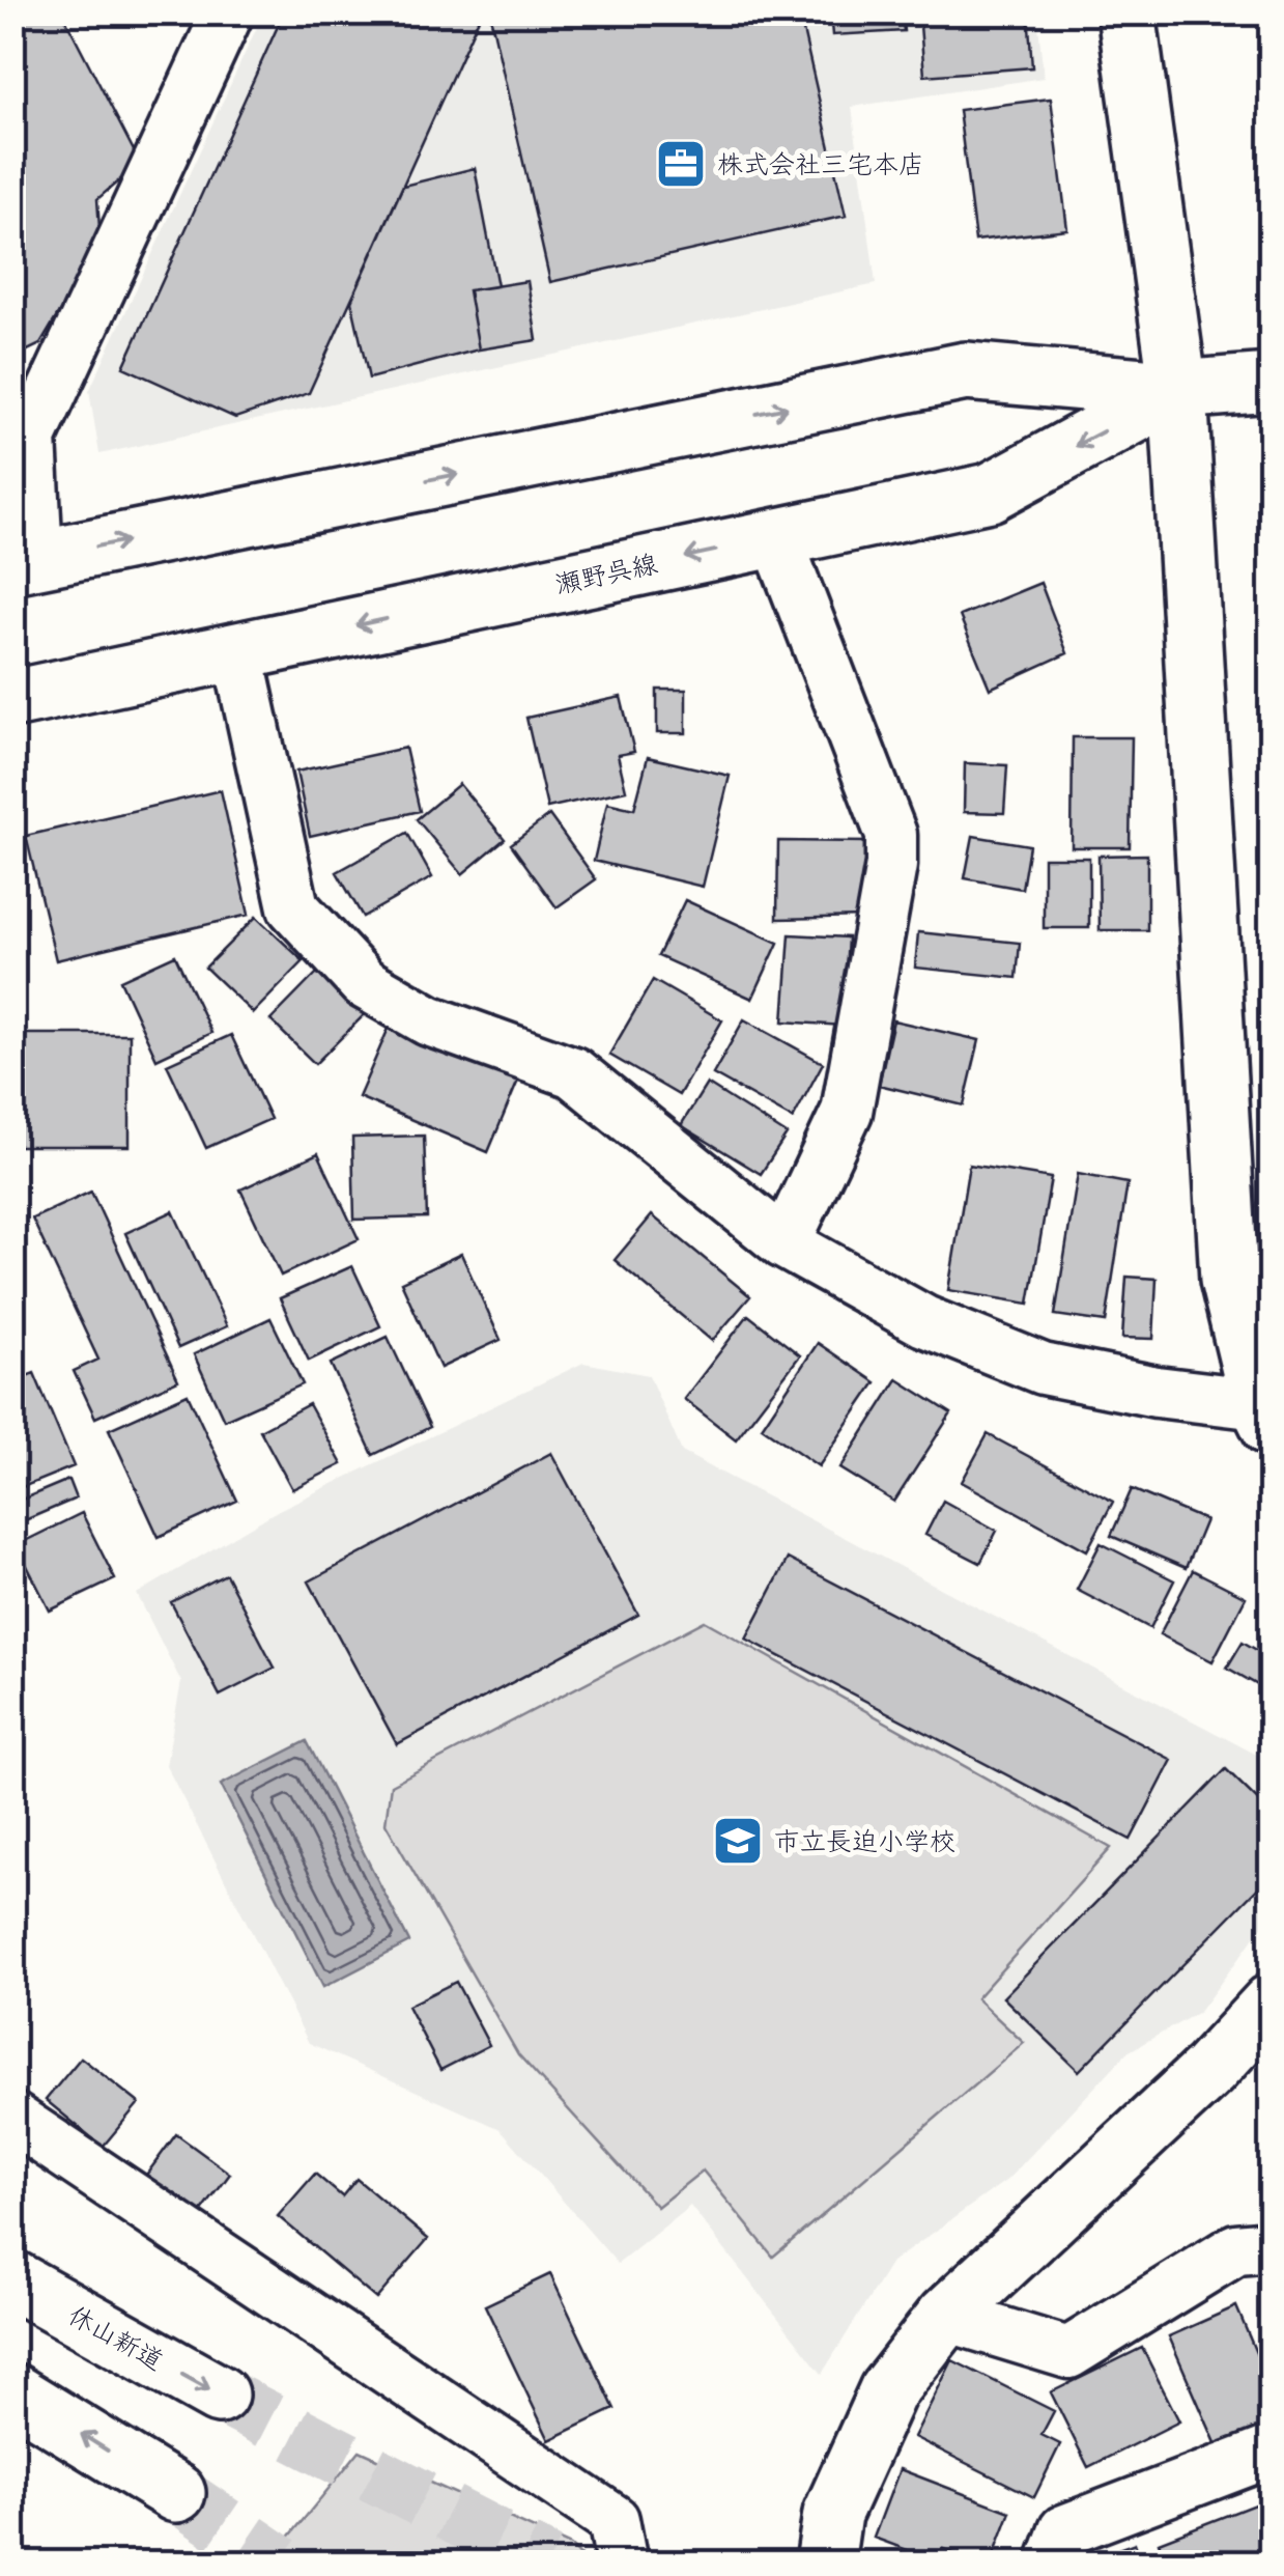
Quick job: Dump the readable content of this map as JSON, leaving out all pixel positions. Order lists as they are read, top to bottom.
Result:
{
  "streets": {
    "main road": ["瀬野呉線", "休山新道"]
  },
  "places": {
    "office": ["株式会社三宅本店"],
    "school or university": ["市立長迫小学校"]
  }
}
